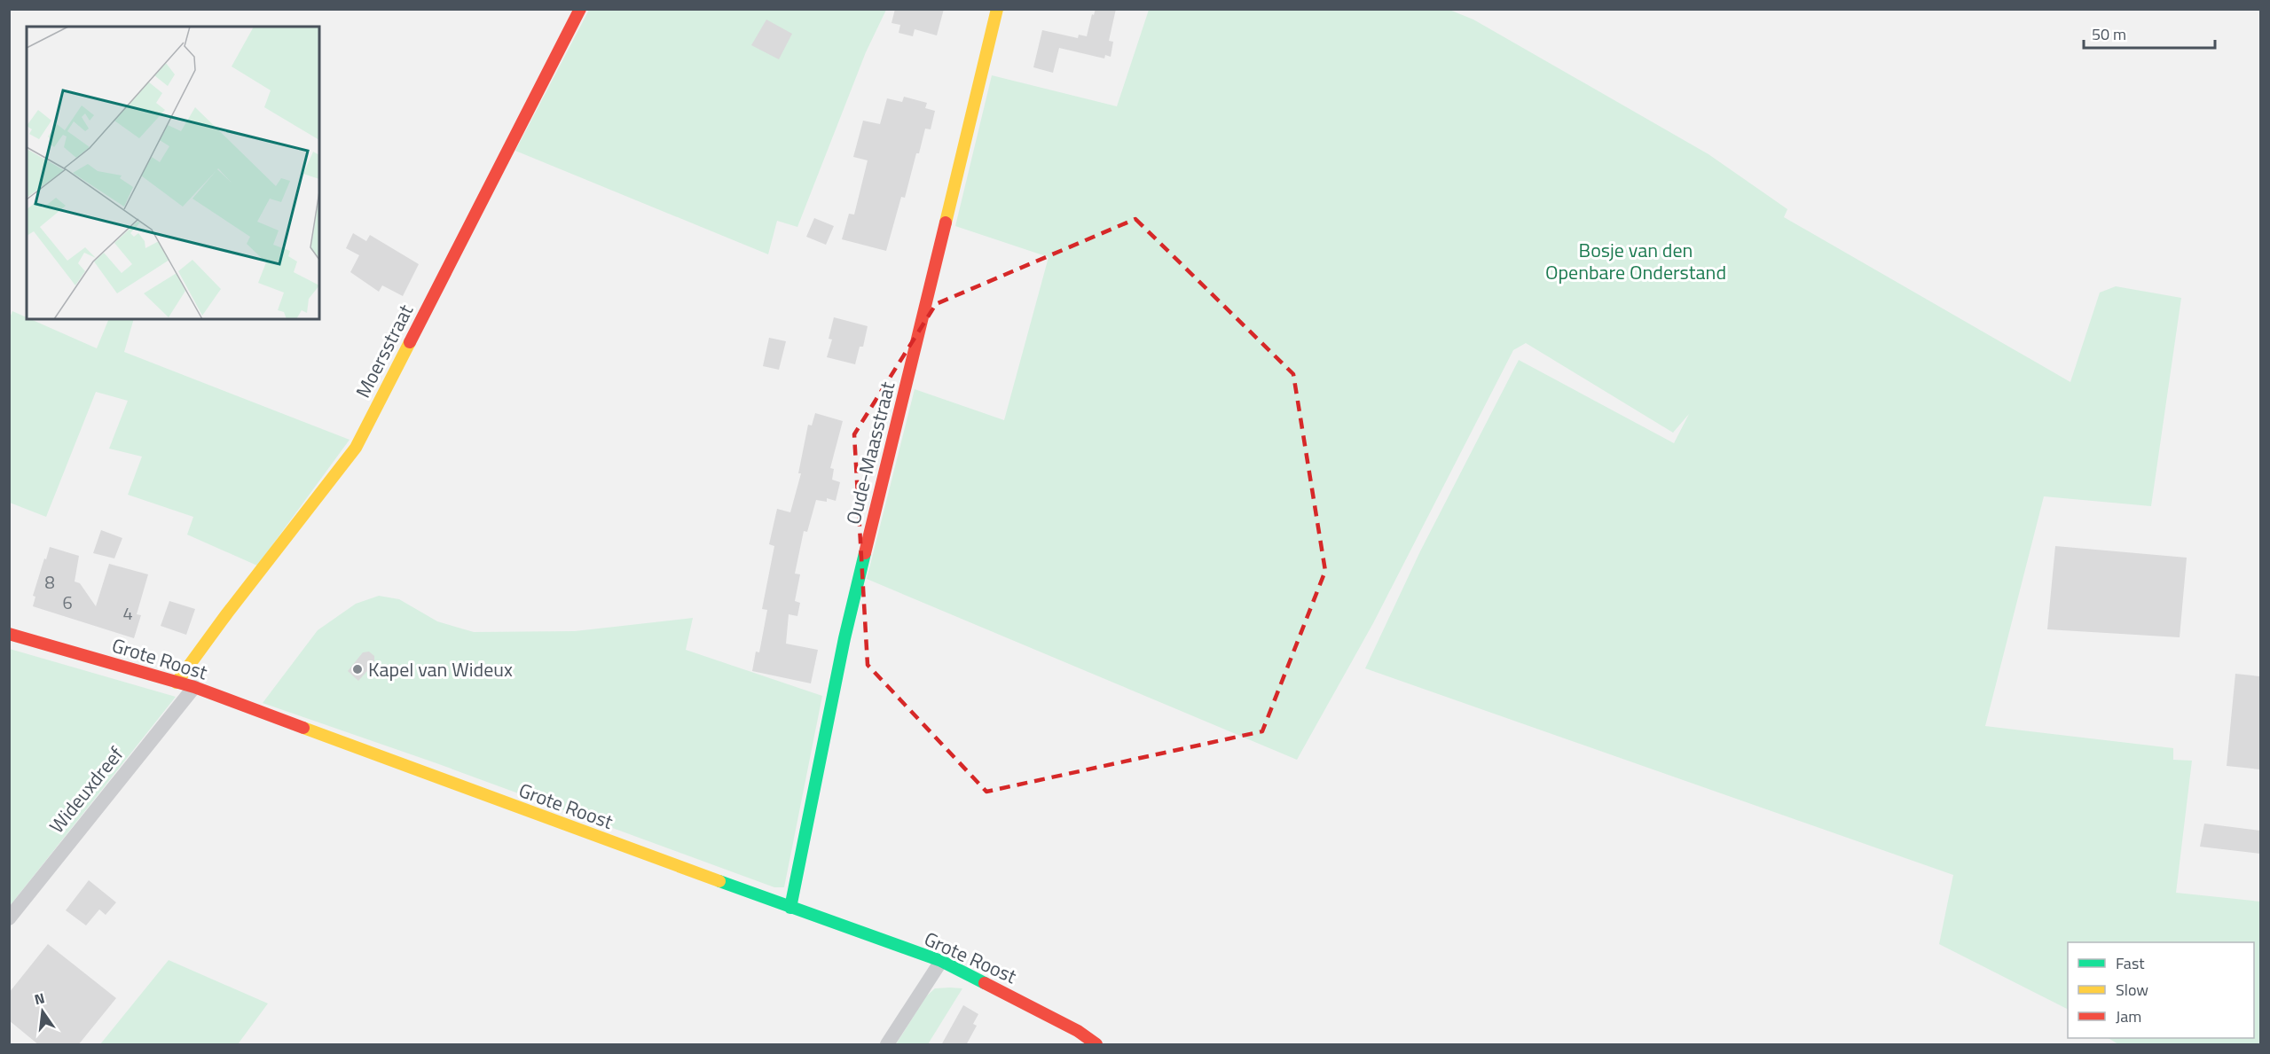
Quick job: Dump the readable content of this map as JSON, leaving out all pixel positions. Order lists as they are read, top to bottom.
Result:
{
  "streets": {
    "street": [
      "Moersstraat",
      "Oude-Maasstraat",
      "Grote Roost",
      "Wideuxdreef"
    ]
  },
  "crossings": [
    ["Moersstraat", "Grote Roost"],
    ["Oude-Maasstraat", "Grote Roost"],
    ["Grote Roost", "Wideuxdreef"]
  ],
  "parks": ["Bosje van den Openbare Onderstand"],
  "places": ["Kapel van Wideux"],
  "house_numbers": ["8", "6", "4"],
  "legend": ["Fast", "Slow", "Jam"],
  "scale_bar": "50 m",
  "north": "top"
}
